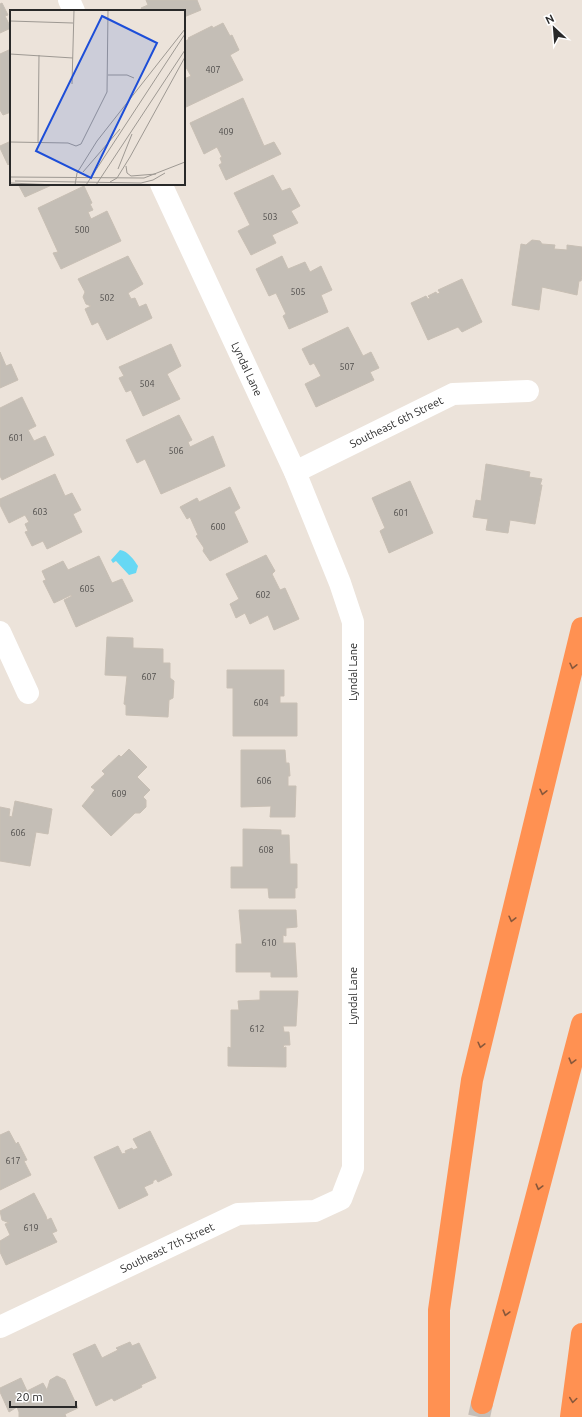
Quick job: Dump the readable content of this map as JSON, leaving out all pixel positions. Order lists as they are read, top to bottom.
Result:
{
  "streets": {
    "street": ["Lyndal Lane", "Southeast 6th Street", "Southeast 7th Street"]
  },
  "crossings": [
    ["Lyndal Lane", "Southeast 6th Street"],
    ["Lyndal Lane", "Southeast 7th Street"]
  ],
  "house_numbers": [
    "407",
    "409",
    "503",
    "500",
    "505",
    "502",
    "507",
    "504",
    "601",
    "506",
    "603",
    "601",
    "600",
    "605",
    "602",
    "607",
    "604",
    "606",
    "609",
    "606",
    "608",
    "610",
    "612",
    "617",
    "619"
  ],
  "scale_bar": "20 m",
  "north": "top left"
}
